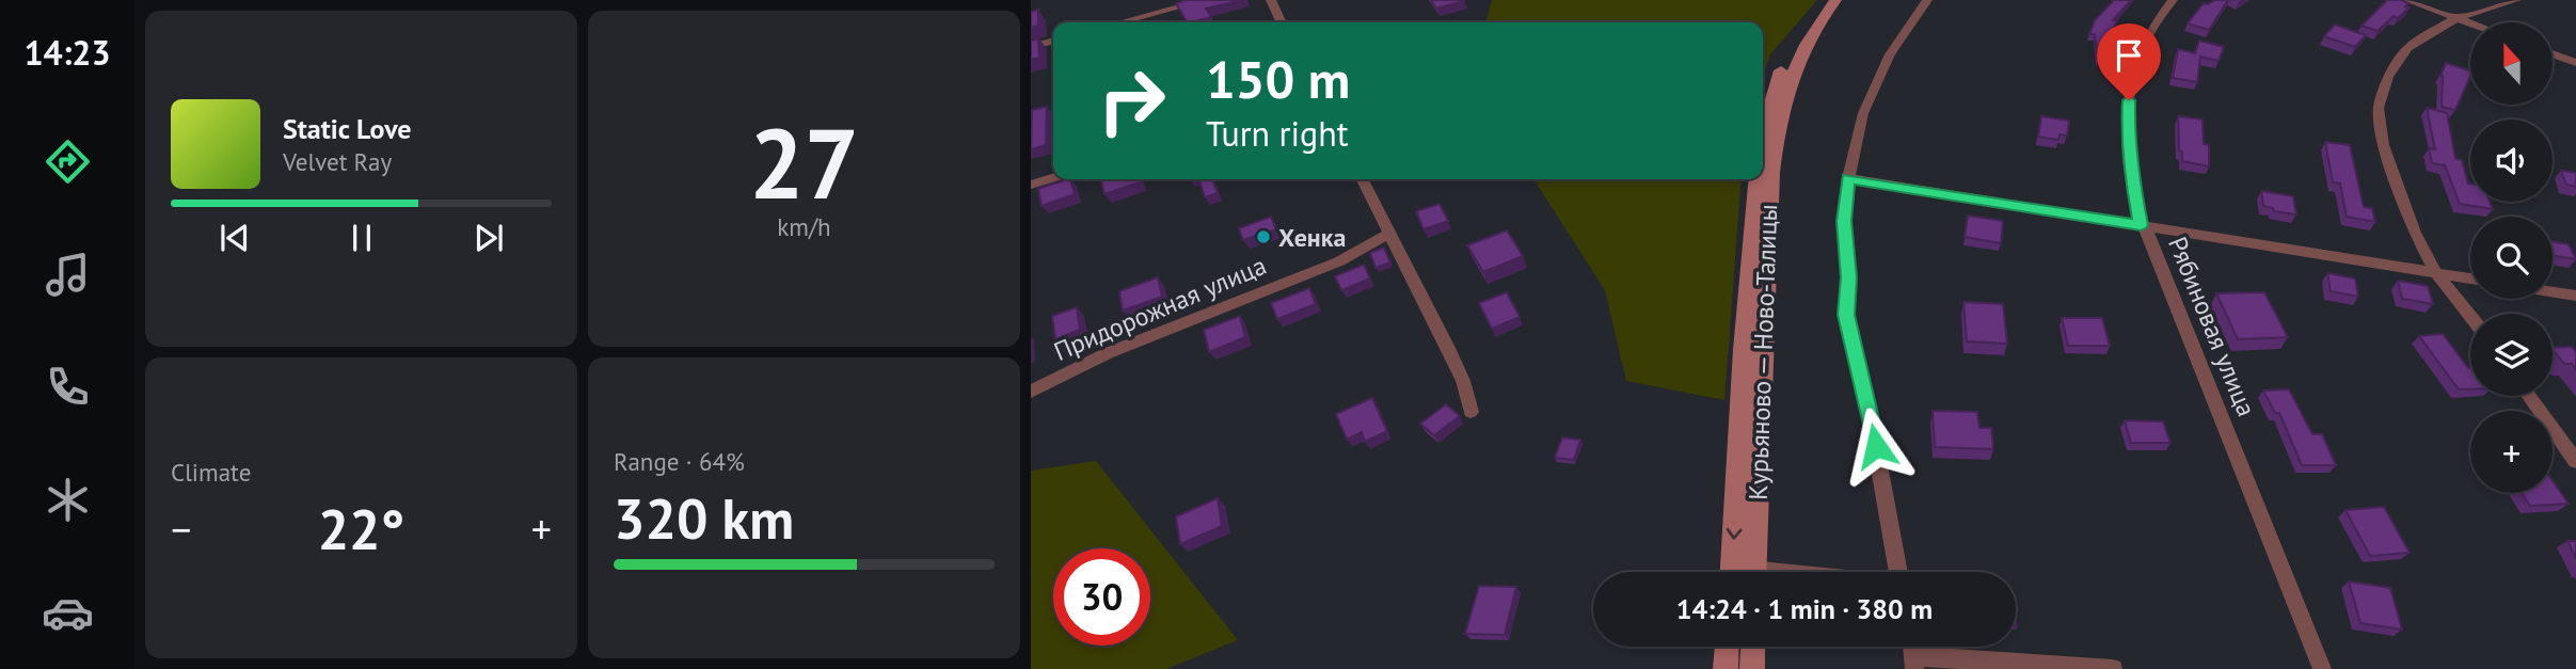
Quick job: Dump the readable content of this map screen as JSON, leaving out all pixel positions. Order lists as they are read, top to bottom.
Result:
{
  "streets": {
    "main road": ["Курьяново — Ново-Талицы"],
    "street": ["Придорожная улица", "Рябиновая улица"]
  },
  "places": ["Хенка"],
  "north": "top",
  "page": {
    "tabs": "14:23",
    "tile": [
      ["27", "km/h"],
      "Climate",
      ["Range · 64%", "320 km"]
    ],
    "map_buttons": "+",
    "turn": ["150 m", "Turn right"],
    "song": ["Static Love", "Velvet Ray"],
    "heat": ["−", "22°", "+"],
    "limit": "30",
    "trip": "14:24 · 1 min · 380 m"
  }
}
